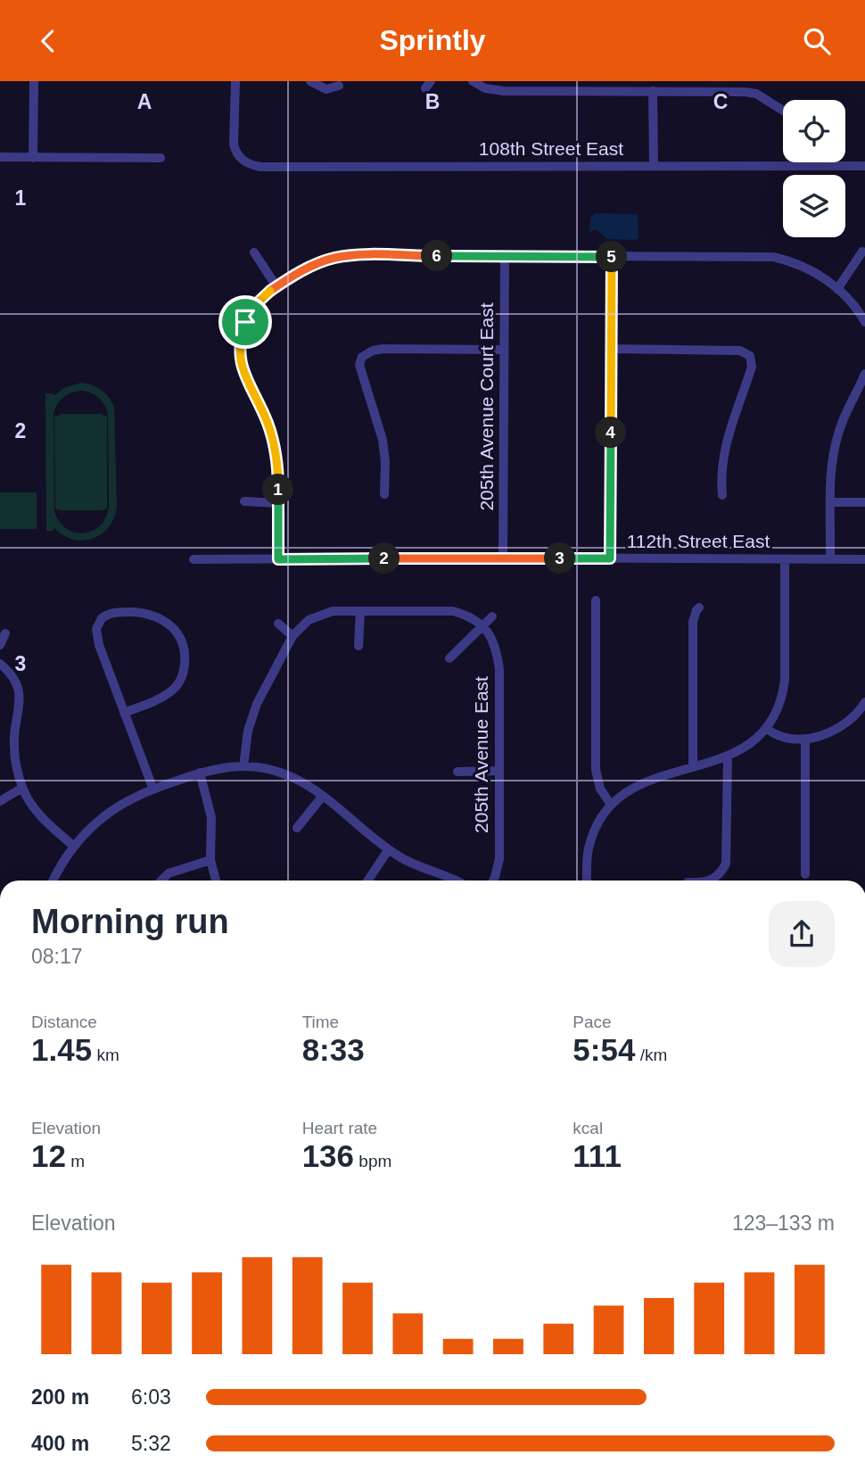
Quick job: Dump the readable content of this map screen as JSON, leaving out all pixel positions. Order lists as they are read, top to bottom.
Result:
{
  "streets": {
    "street": [
      "108th Street East",
      "205th Avenue Court East",
      "112th Street East",
      "205th Avenue East"
    ]
  },
  "crossings": [
    ["205th Avenue Court East", "112th Street East"]
  ],
  "page": {
    "header": "Sprintly",
    "pins": [
      "6",
      "5",
      "4",
      "1",
      "2",
      "3"
    ],
    "heading": ["Morning run", "08:17"],
    "stats": [
      ["Distance", "1.45 km"],
      ["Time", "8:33"],
      ["Pace", "5:54 /km"],
      ["Elevation", "12 m"],
      ["Heart rate", "136 bpm"],
      ["kcal", "111"]
    ],
    "chart": ["Elevation", "123–133 m"],
    "list": [
      {
        "name": "200 m",
        "note": "6:03"
      },
      {
        "name": "400 m",
        "note": "5:32"
      }
    ]
  },
  "grid": {
    "columns": ["A", "B", "C"],
    "rows": ["1", "2", "3"]
  }
}
